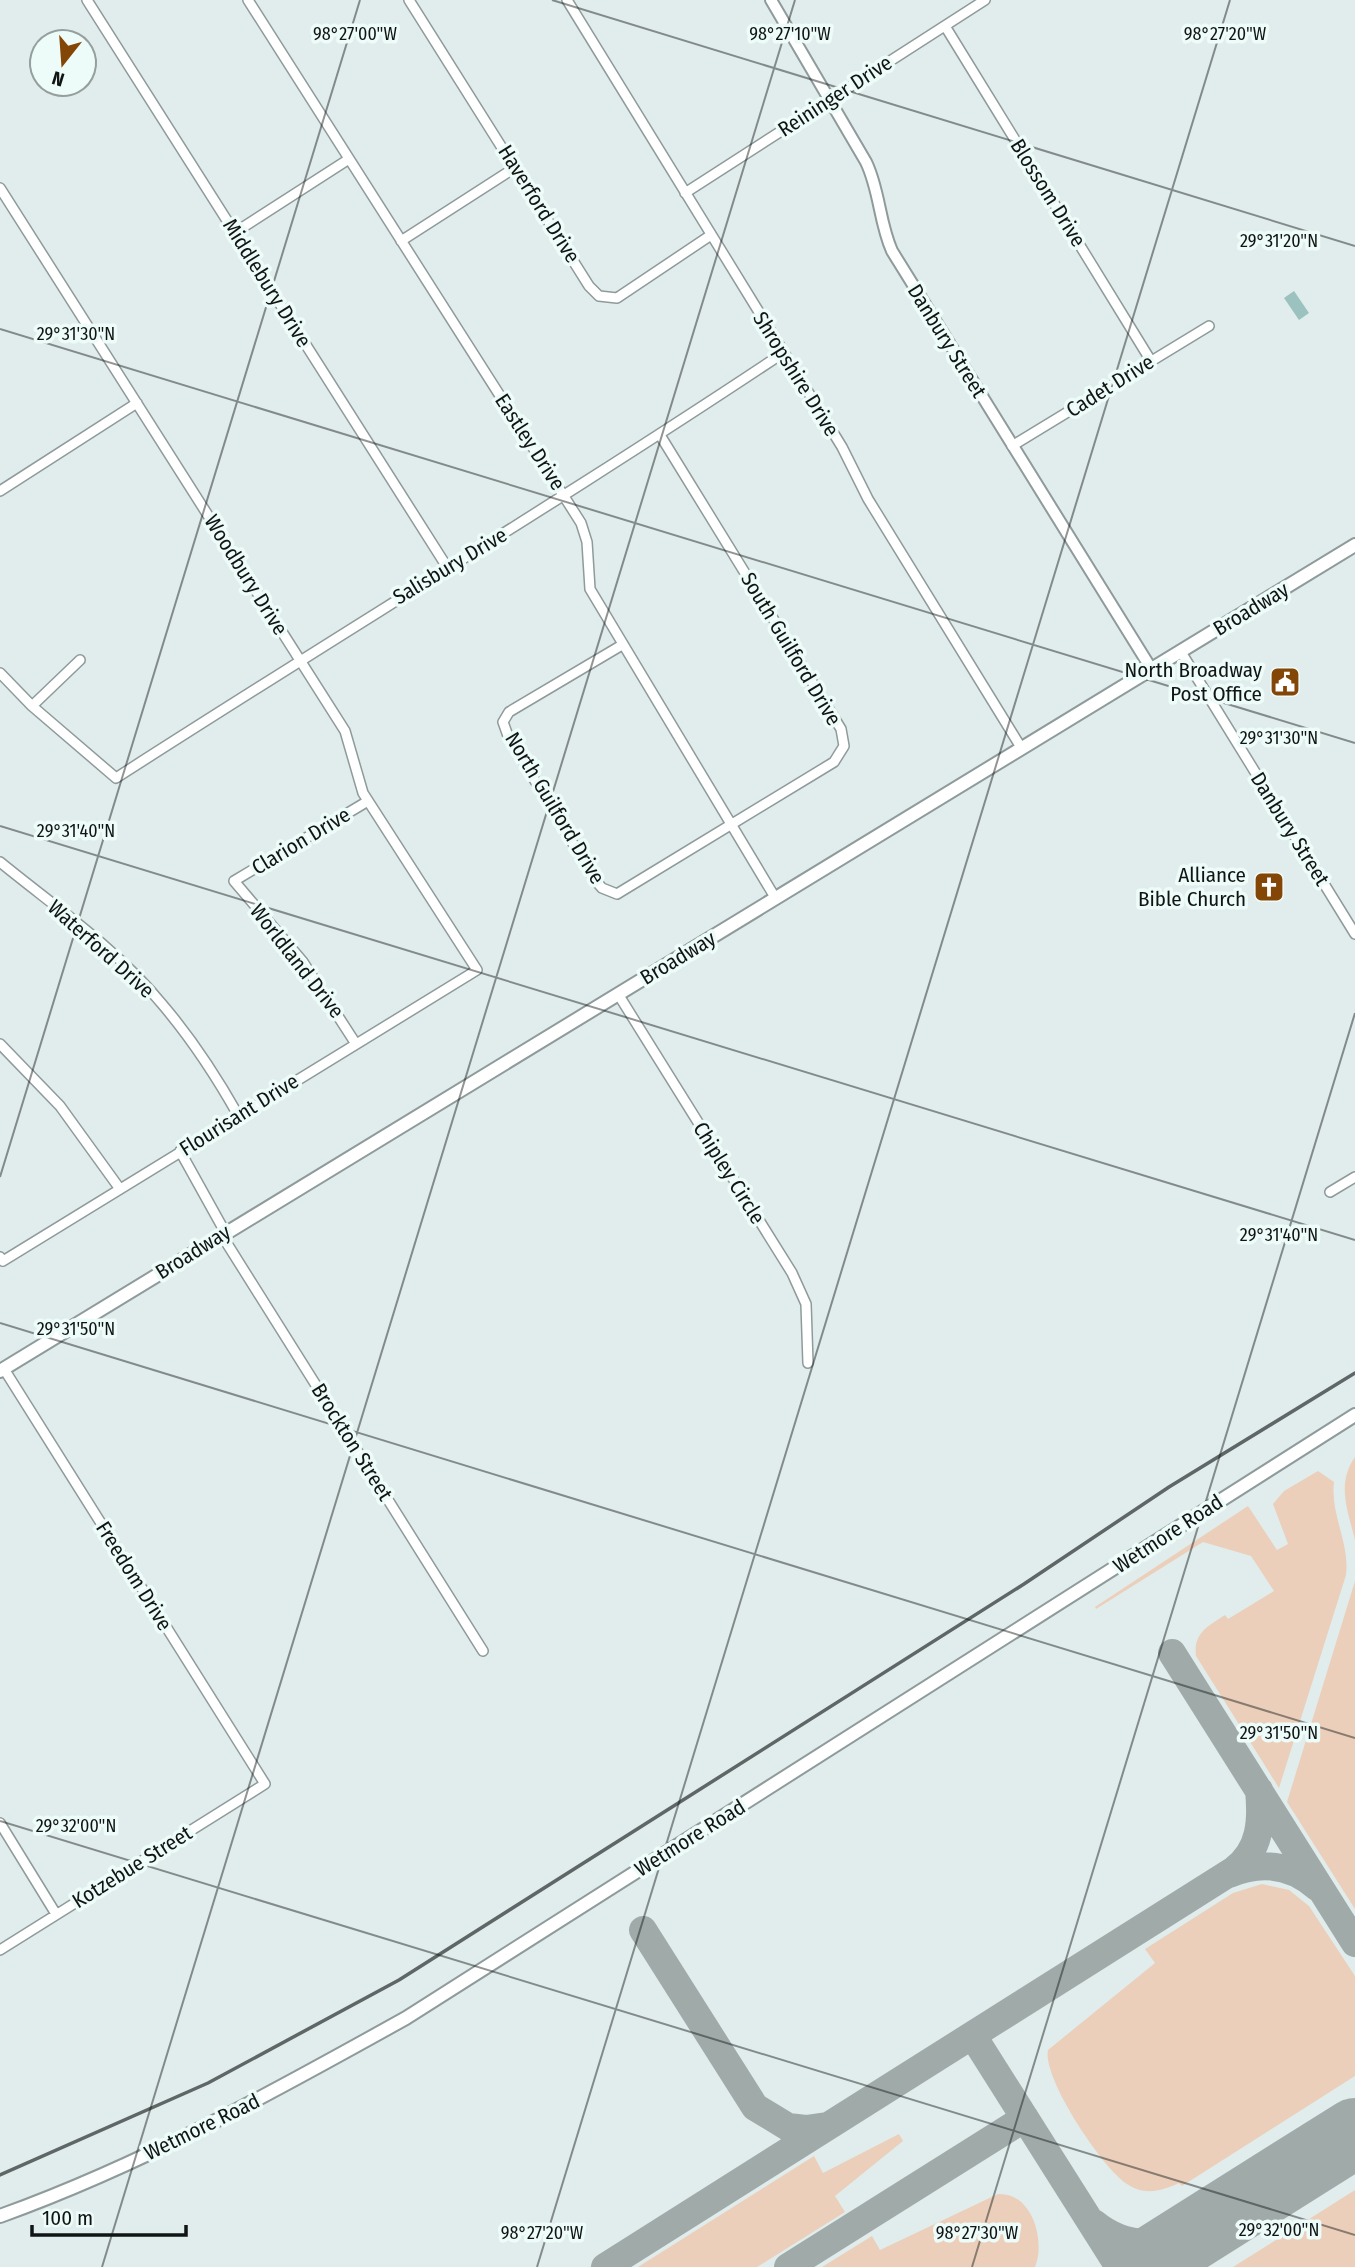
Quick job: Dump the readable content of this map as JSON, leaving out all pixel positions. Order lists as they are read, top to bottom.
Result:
{
  "streets": {
    "main road": ["Broadway", "Wetmore Road"],
    "street": [
      "Reininger Drive",
      "Blossom Drive",
      "Haverford Drive",
      "Middlebury Drive",
      "Danbury Street",
      "Shropshire Drive",
      "Cadet Drive",
      "Eastley Drive",
      "Salisbury Drive",
      "Woodbury Drive",
      "South Guilford Drive",
      "North Guilford Drive",
      "Clarion Drive",
      "Waterford Drive",
      "Worldland Drive",
      "Flourisant Drive",
      "Chipley Circle",
      "Brockton Street",
      "Freedom Drive",
      "Kotzebue Street"
    ]
  },
  "crossings": [
    ["Reininger Drive", "Blossom Drive"],
    ["Reininger Drive", "Danbury Street"],
    ["Reininger Drive", "Shropshire Drive"],
    ["Blossom Drive", "Cadet Drive"],
    ["Haverford Drive", "Shropshire Drive"],
    ["Middlebury Drive", "Salisbury Drive"],
    ["Danbury Street", "Cadet Drive"],
    ["Danbury Street", "Broadway"],
    ["Shropshire Drive", "Salisbury Drive"],
    ["Shropshire Drive", "Broadway"],
    ["Eastley Drive", "Salisbury Drive"],
    ["Eastley Drive", "Broadway"],
    ["Eastley Drive", "South Guilford Drive"],
    ["Eastley Drive", "North Guilford Drive"],
    ["Salisbury Drive", "Woodbury Drive"],
    ["Salisbury Drive", "South Guilford Drive"],
    ["Woodbury Drive", "Clarion Drive"],
    ["Woodbury Drive", "Flourisant Drive"],
    ["Broadway", "Chipley Circle"],
    ["Broadway", "Brockton Street"],
    ["Broadway", "Freedom Drive"],
    ["South Guilford Drive", "North Guilford Drive"],
    ["Clarion Drive", "Worldland Drive"],
    ["Waterford Drive", "Flourisant Drive"],
    ["Worldland Drive", "Flourisant Drive"],
    ["Flourisant Drive", "Brockton Street"],
    ["Freedom Drive", "Kotzebue Street"]
  ],
  "places": {
    "public building": ["North Broadway Post Office"],
    "church": ["Alliance Bible Church"]
  },
  "scale_bar": "100 m",
  "north": "bottom",
  "coordinates": [
    "98°27'00\"W",
    "98°27'10\"W",
    "98°27'20\"W",
    "29°31'20\"N",
    "29°31'30\"N",
    "29°31'40\"N",
    "29°31'50\"N",
    "29°32'00\"N",
    "98°27'30\"W"
  ]
}
